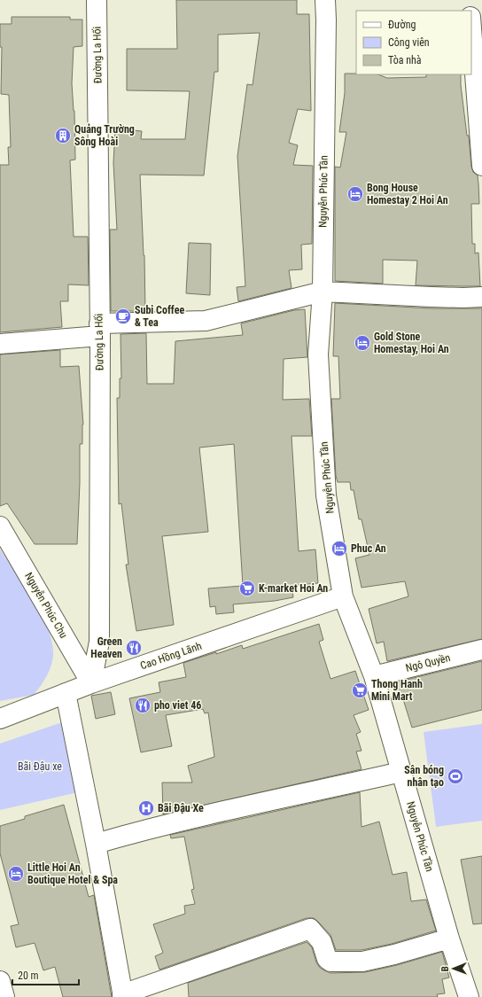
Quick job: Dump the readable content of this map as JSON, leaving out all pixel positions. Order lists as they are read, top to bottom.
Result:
{
  "streets": {
    "street": [
      "Đường La Hối",
      "Nguyễn Phúc Tần",
      "Nguyễn Phúc Chu",
      "Cao Hồng Lãnh",
      "Ngô Quyền"
    ]
  },
  "crossings": [
    ["Đường La Hối", "Nguyễn Phúc Chu"],
    ["Đường La Hối", "Cao Hồng Lãnh"],
    ["Nguyễn Phúc Tần", "Cao Hồng Lãnh"],
    ["Nguyễn Phúc Tần", "Ngô Quyền"],
    ["Nguyễn Phúc Chu", "Cao Hồng Lãnh"]
  ],
  "parks": ["Bãi Đậu xe"],
  "places": {
    "building": ["Quảng Trường Sông Hoài"],
    "hotel": [
      "Bong House Homestay 2 Hoi An",
      "Gold Stone Homestay, Hoi An",
      "Phuc An",
      "Little Hoi An Boutique Hotel & Spa"
    ],
    "cafe": ["Subi Coffee & Tea"],
    "supermarket": ["K-market Hoi An", "Thong Hanh Mini Mart"],
    "restaurant": ["Green Heaven", "pho viet 46"],
    "sports": ["Sân bóng nhân tạo"],
    "hospital": ["Bãi Đậu Xe"]
  },
  "legend": ["Đường", "Công viên", "Tòa nhà"],
  "scale_bar": "20 m",
  "north": "left"
}
